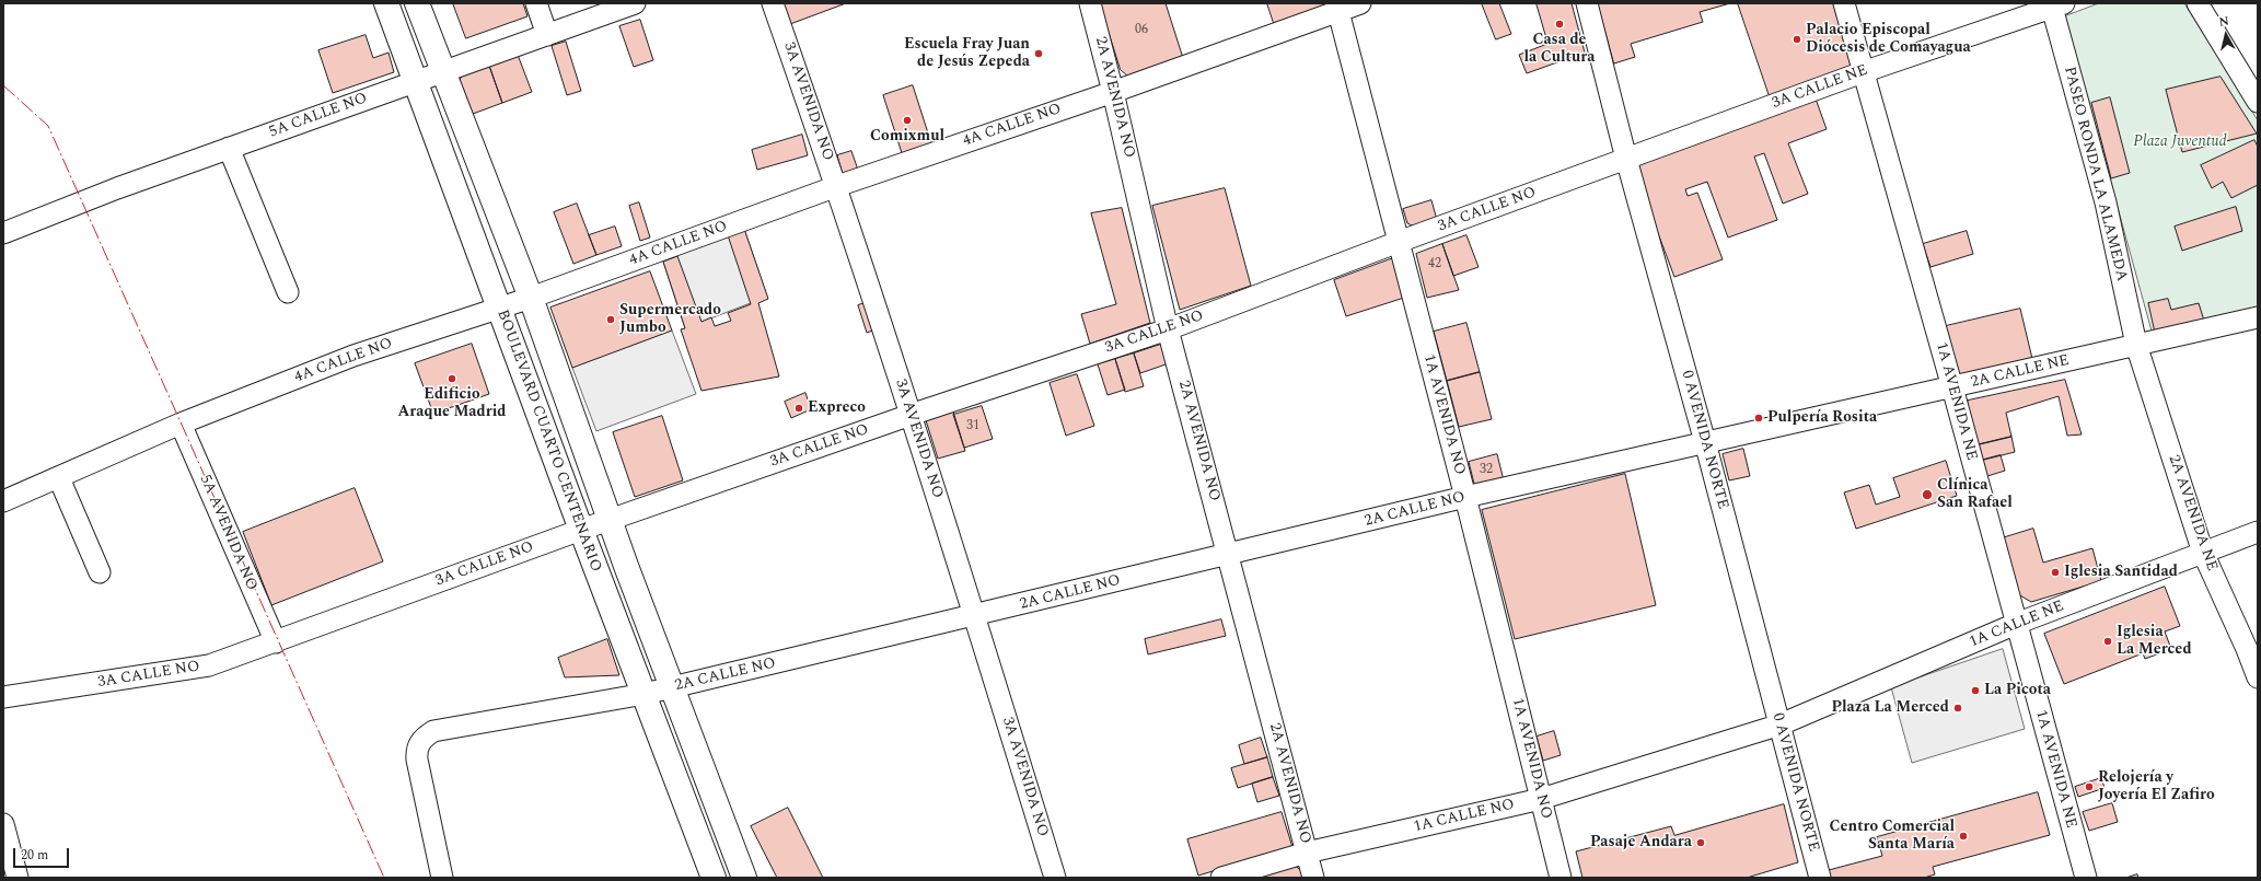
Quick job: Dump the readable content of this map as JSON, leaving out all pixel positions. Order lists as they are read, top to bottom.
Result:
{
  "streets": {
    "main road": ["BOULEVARD CUARTO CENTENARIO"],
    "street": [
      "3A CALLE NE",
      "2A AVENIDA NO",
      "3A AVENIDA NO",
      "5A CALLE NO",
      "4A CALLE NO",
      "PASEO RONDA LA ALAMEDA",
      "3A CALLE NO",
      "2A CALLE NE",
      "1A AVENIDA NE",
      "1A AVENIDA NO",
      "0 AVENIDA NORTE",
      "2A CALLE NO",
      "2A AVENIDA NE",
      "5A AVENIDA NO",
      "1A CALLE NE",
      "1A CALLE NO"
    ]
  },
  "crossings": [
    ["3A CALLE NE", "PASEO RONDA LA ALAMEDA"],
    ["3A CALLE NE", "3A CALLE NO"],
    ["3A CALLE NE", "1A AVENIDA NE"],
    ["3A CALLE NE", "0 AVENIDA NORTE"],
    ["2A AVENIDA NO", "4A CALLE NO"],
    ["2A AVENIDA NO", "3A CALLE NO"],
    ["2A AVENIDA NO", "2A CALLE NO"],
    ["2A AVENIDA NO", "1A CALLE NO"],
    ["3A AVENIDA NO", "4A CALLE NO"],
    ["3A AVENIDA NO", "3A CALLE NO"],
    ["3A AVENIDA NO", "2A CALLE NO"],
    ["5A CALLE NO", "BOULEVARD CUARTO CENTENARIO"],
    ["4A CALLE NO", "1A AVENIDA NO"],
    ["4A CALLE NO", "BOULEVARD CUARTO CENTENARIO"],
    ["4A CALLE NO", "5A AVENIDA NO"],
    ["PASEO RONDA LA ALAMEDA", "2A CALLE NE"],
    ["PASEO RONDA LA ALAMEDA", "2A AVENIDA NE"],
    ["3A CALLE NO", "1A AVENIDA NO"],
    ["3A CALLE NO", "0 AVENIDA NORTE"],
    ["3A CALLE NO", "BOULEVARD CUARTO CENTENARIO"],
    ["3A CALLE NO", "5A AVENIDA NO"],
    ["2A CALLE NE", "1A AVENIDA NE"],
    ["2A CALLE NE", "0 AVENIDA NORTE"],
    ["2A CALLE NE", "2A CALLE NO"],
    ["2A CALLE NE", "2A AVENIDA NE"],
    ["1A AVENIDA NE", "1A CALLE NE"],
    ["1A AVENIDA NO", "2A CALLE NO"],
    ["1A AVENIDA NO", "1A CALLE NO"],
    ["0 AVENIDA NORTE", "2A CALLE NO"],
    ["0 AVENIDA NORTE", "1A CALLE NE"],
    ["0 AVENIDA NORTE", "1A CALLE NO"],
    ["BOULEVARD CUARTO CENTENARIO", "2A CALLE NO"],
    ["2A AVENIDA NE", "1A CALLE NE"],
    ["1A CALLE NE", "1A CALLE NO"]
  ],
  "parks": ["Plaza Juventud"],
  "places": [
    "Casa de la Cultura",
    "Palacio Episcopal Diócesis de Comayagua",
    "Escuela Fray Juan de Jesús Zepeda",
    "Comixmul",
    "Supermercado Jumbo",
    "Edificio Araque Madrid",
    "Expreco",
    "Pulpería Rosita",
    "Clínica San Rafael",
    "Iglesia Santidad",
    "Iglesia La Merced",
    "La Picota",
    "Plaza La Merced",
    "Relojería y Joyería El Zafiro",
    "Centro Comercial Santa María",
    "Pasaje Andara"
  ],
  "house_numbers": [
    "06",
    "42",
    "31",
    "32"
  ],
  "scale_bar": "20 m",
  "north": "top"
}
